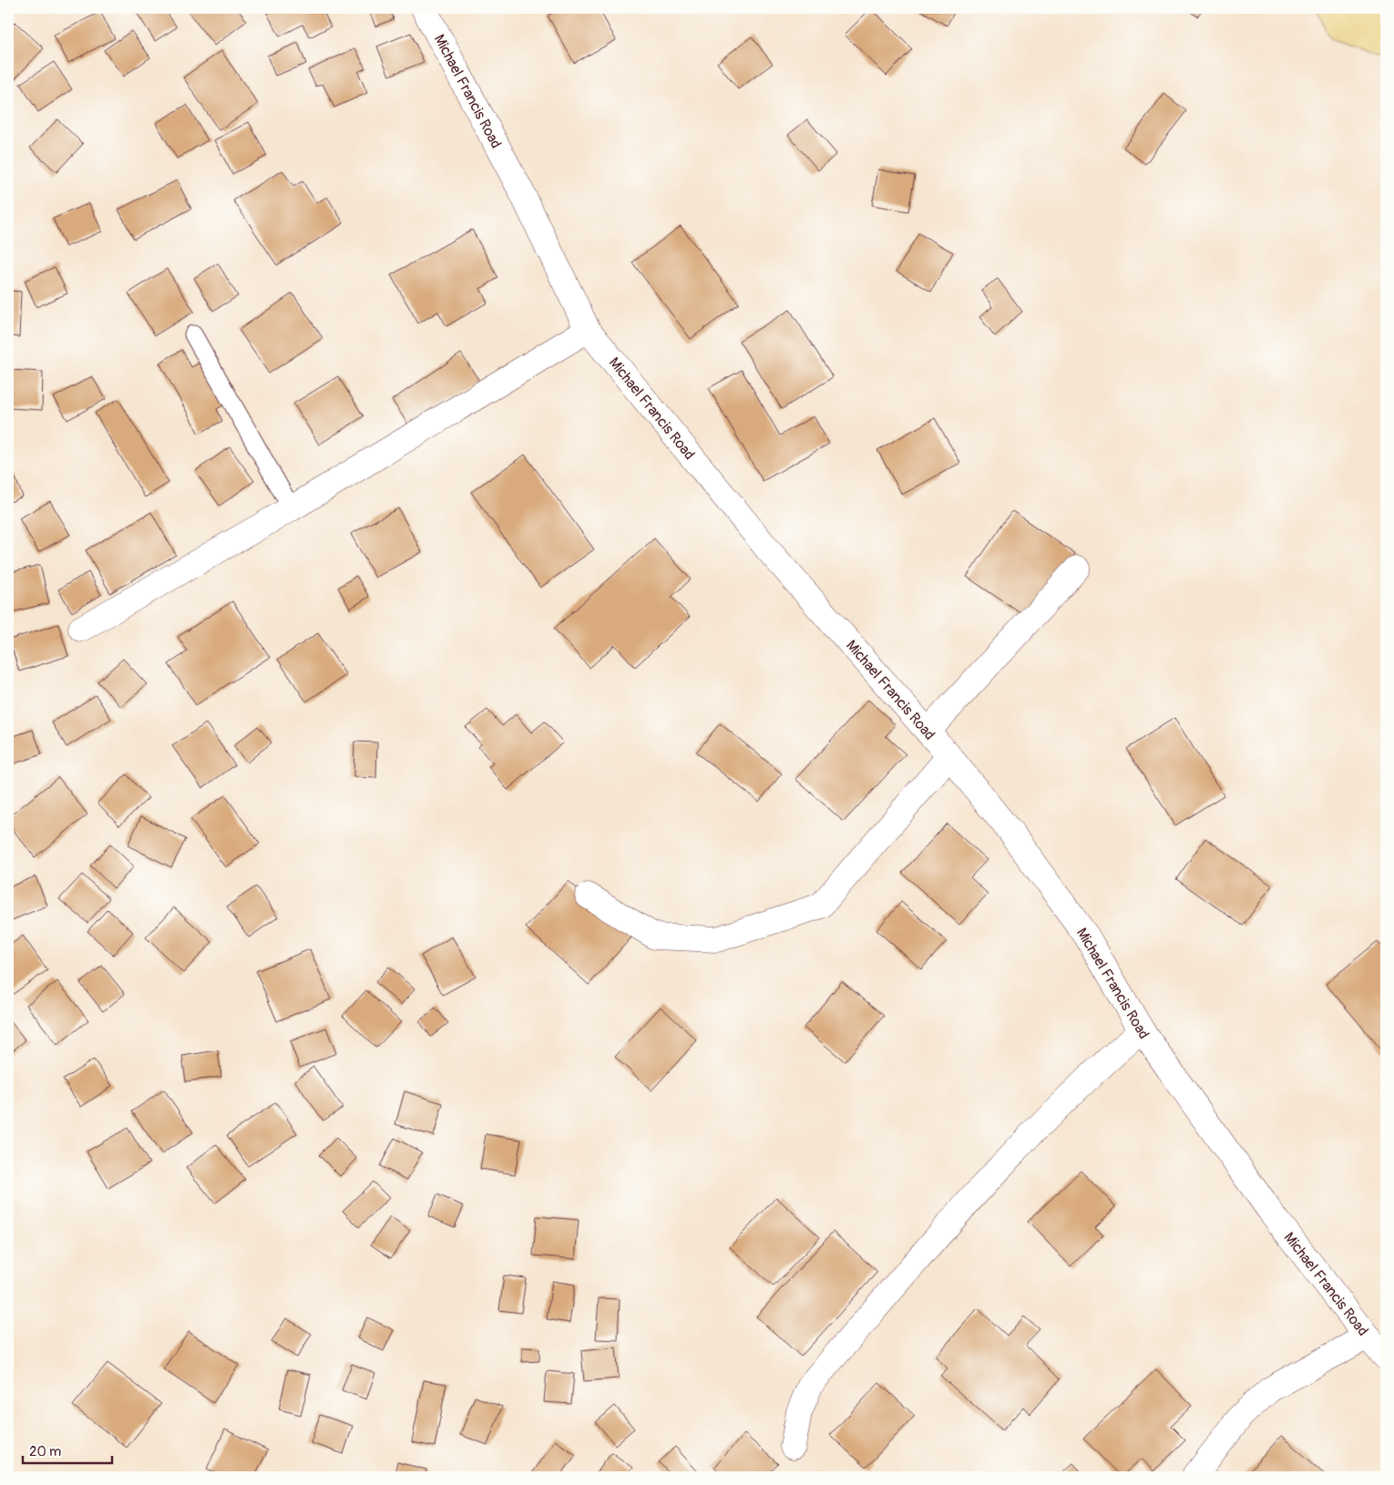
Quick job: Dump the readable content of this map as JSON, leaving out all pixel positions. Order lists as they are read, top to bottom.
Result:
{
  "streets": {
    "street": ["Michael Francis Road"]
  },
  "scale_bar": "20 m"
}
